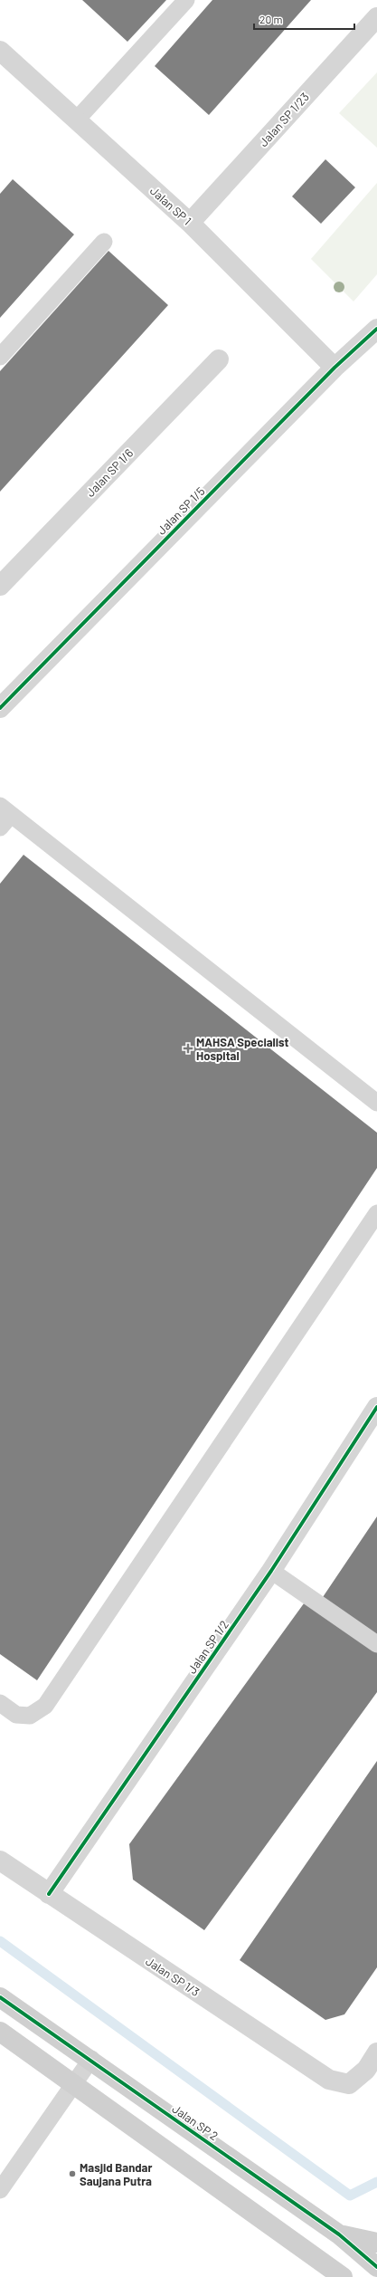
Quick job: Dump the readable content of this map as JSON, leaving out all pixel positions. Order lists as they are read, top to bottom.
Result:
{
  "streets": {
    "street": [
      "Jalan SP 1/23",
      "Jalan SP 1",
      "Jalan SP 1/6",
      "Jalan SP 1/5",
      "Jalan SP 1/2",
      "Jalan SP 1/3",
      "Jalan SP 2"
    ]
  },
  "crossings": [
    ["Jalan SP 1/23", "Jalan SP 1"],
    ["Jalan SP 1", "Jalan SP 1/5"],
    ["Jalan SP 1/2", "Jalan SP 1/3"]
  ],
  "places": {
    "health": ["MAHSA Specialist Hospital"],
    "other": ["Masjid Bandar Saujana Putra"]
  },
  "scale_bar": "20 m"
}
